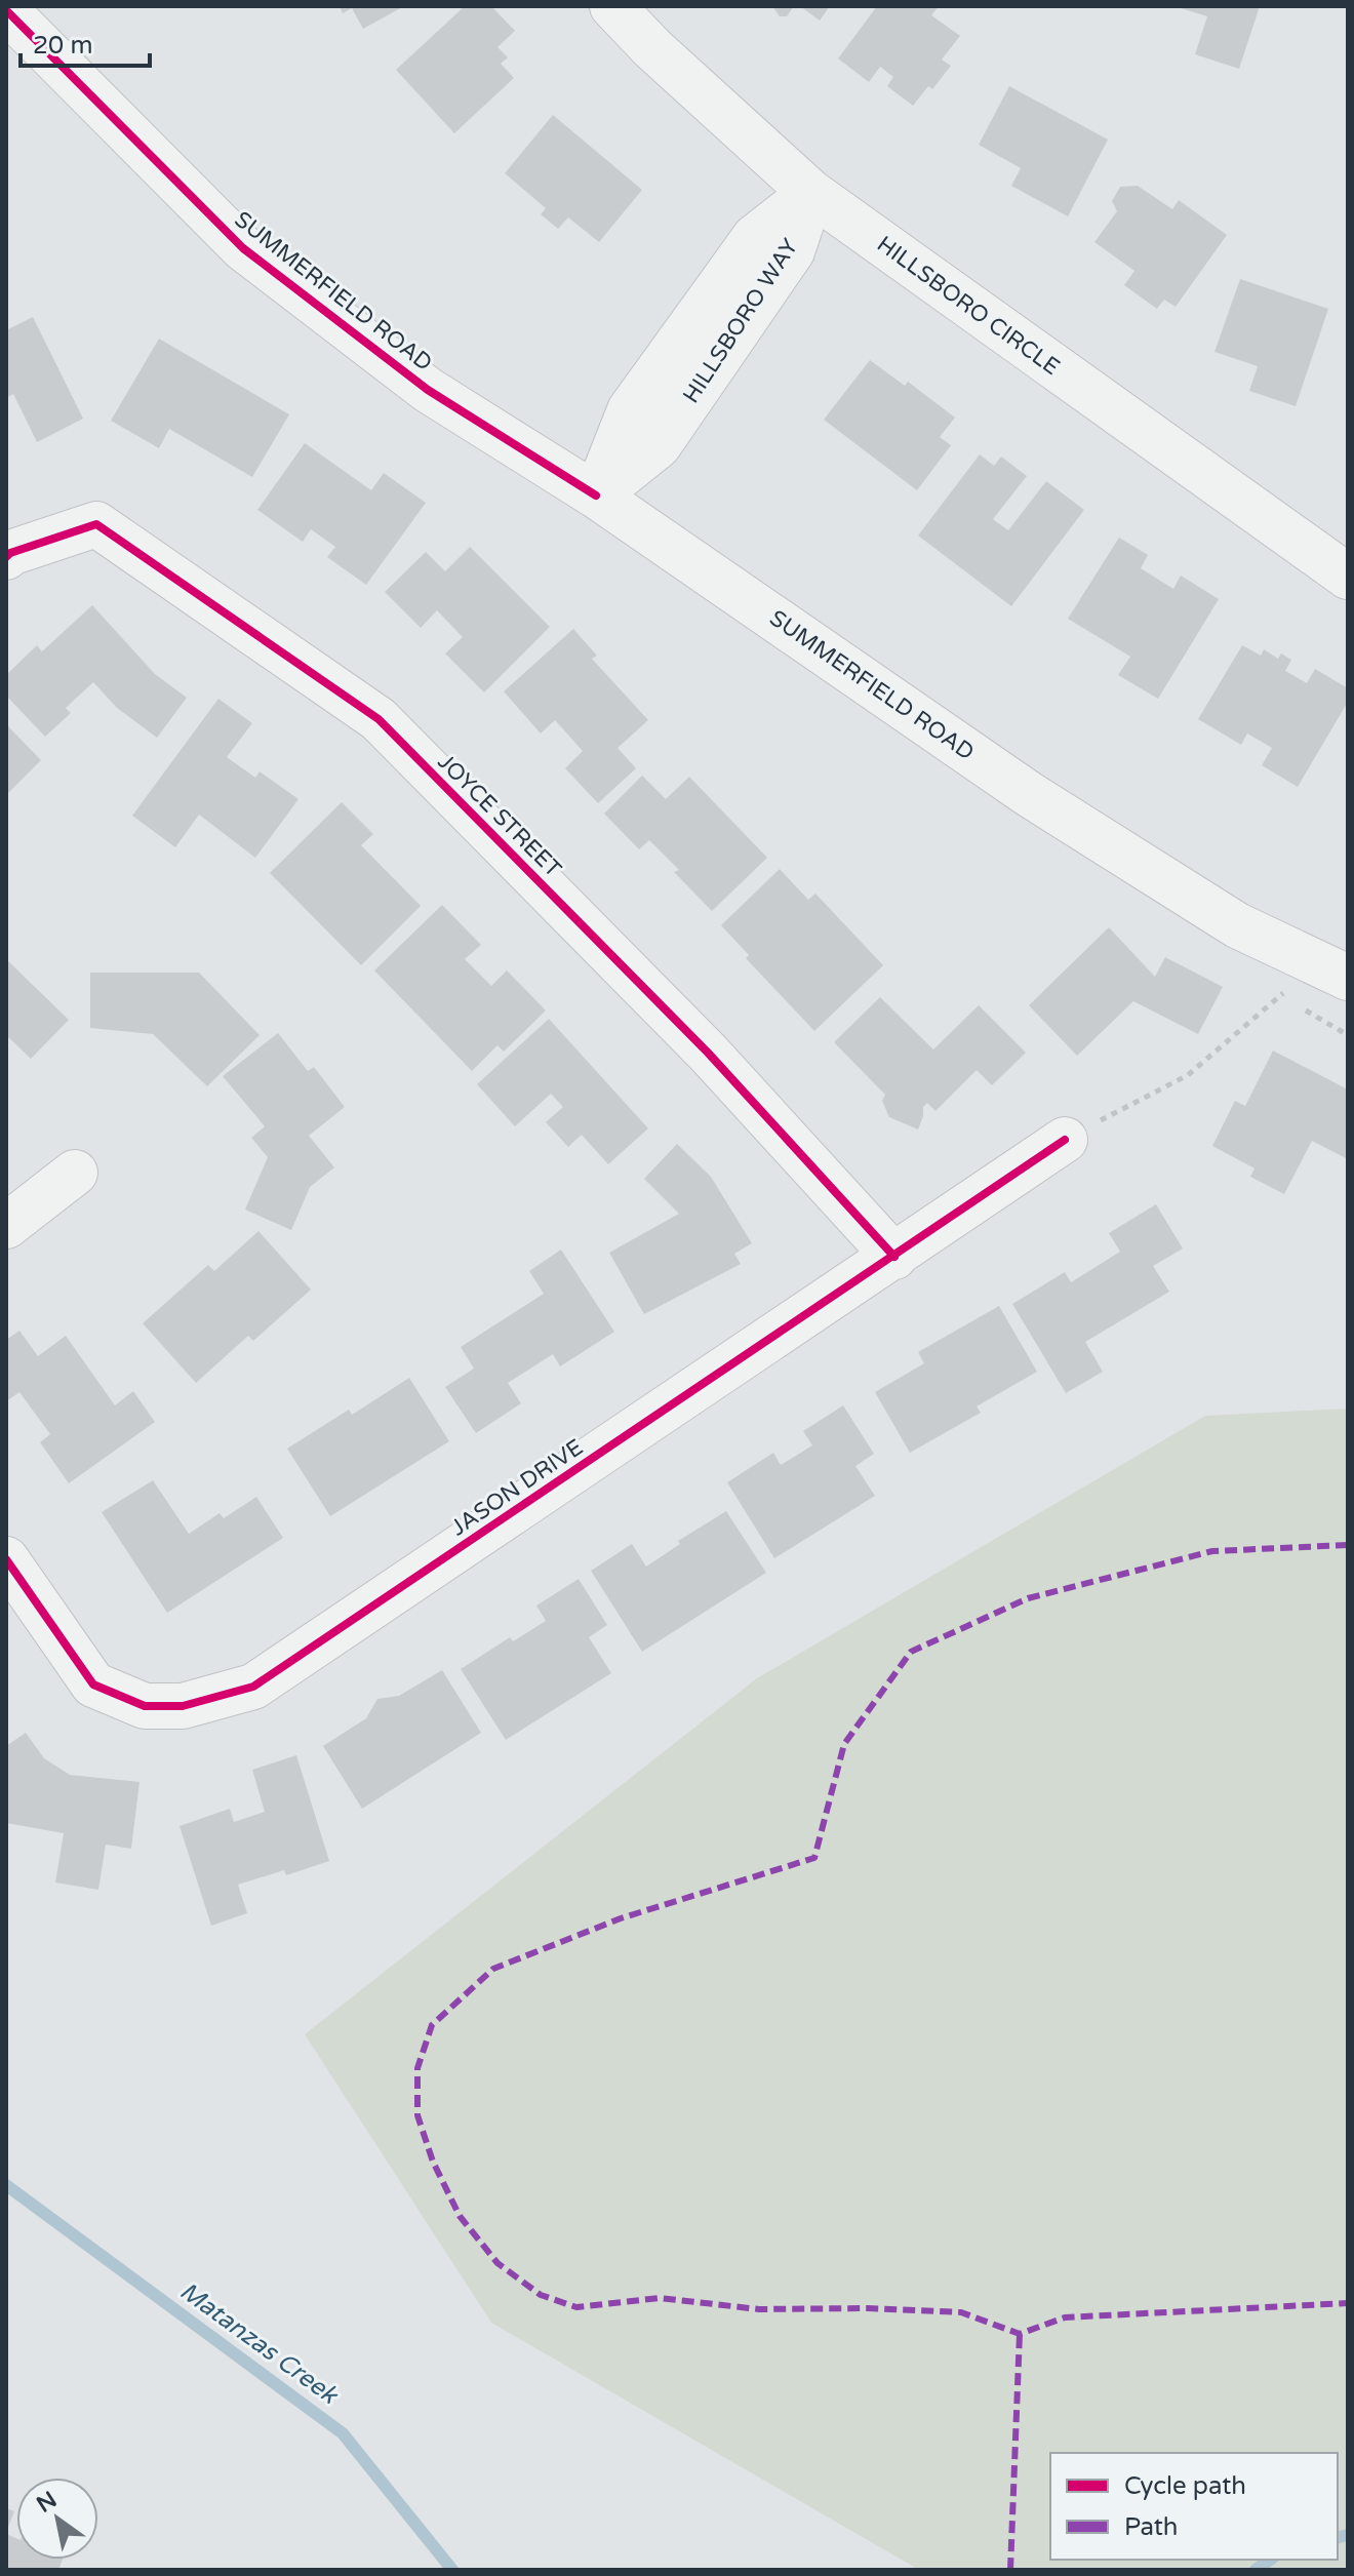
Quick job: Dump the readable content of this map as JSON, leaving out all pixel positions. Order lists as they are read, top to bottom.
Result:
{
  "streets": {
    "street": [
      "SUMMERFIELD ROAD",
      "HILLSBORO CIRCLE",
      "HILLSBORO WAY",
      "JOYCE STREET",
      "JASON DRIVE"
    ]
  },
  "crossings": [
    ["SUMMERFIELD ROAD", "HILLSBORO WAY"],
    ["HILLSBORO CIRCLE", "HILLSBORO WAY"],
    ["JOYCE STREET", "JASON DRIVE"]
  ],
  "water": ["Matanzas Creek"],
  "legend": ["Cycle path", "Path"],
  "scale_bar": "20 m",
  "north": "top left"
}
